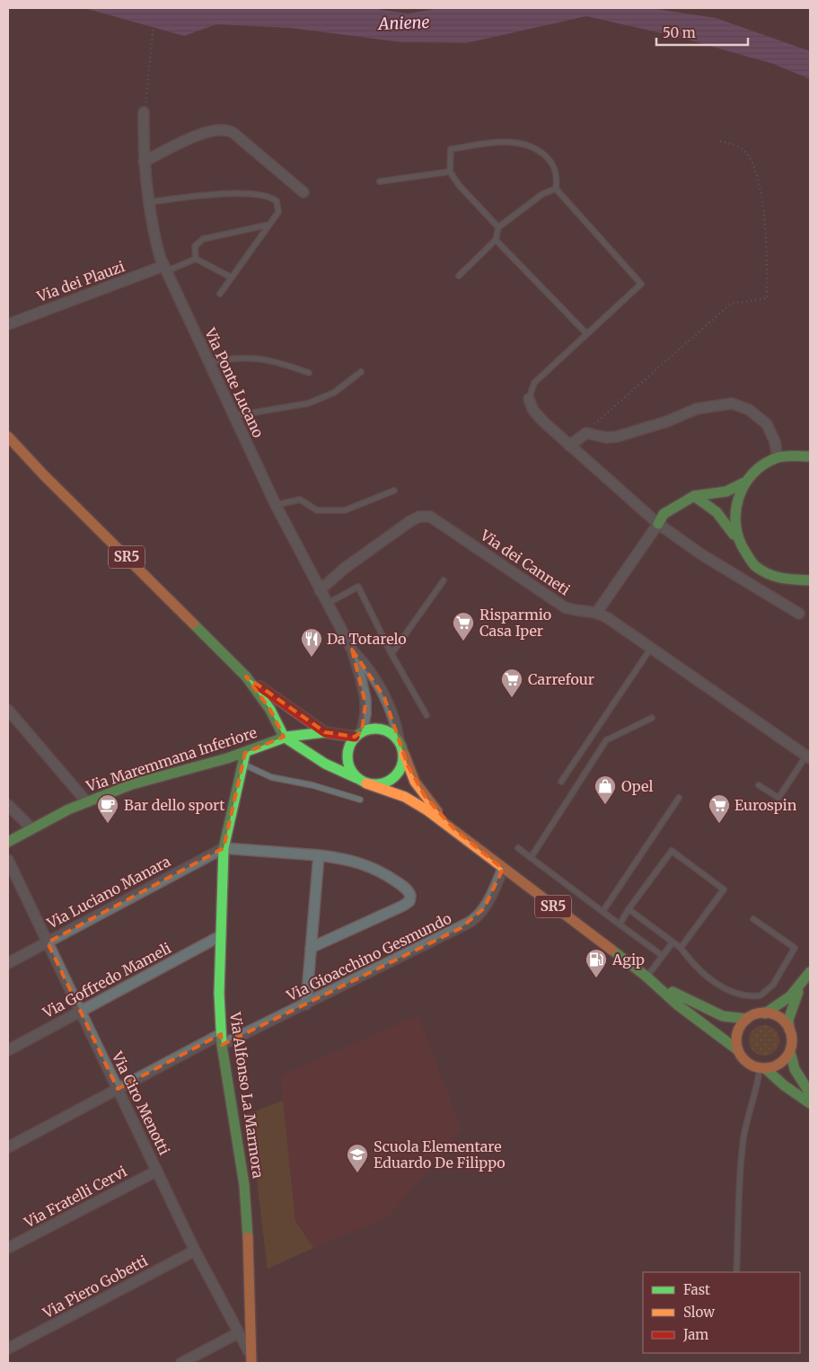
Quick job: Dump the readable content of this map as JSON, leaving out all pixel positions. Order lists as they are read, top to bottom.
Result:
{
  "streets": {
    "main road": ["SR5", "Via Maremmana Inferiore", "Via Alfonso La Marmora"],
    "street": [
      "Via dei Plauzi",
      "Via Ponte Lucano",
      "Via dei Canneti",
      "Via Luciano Manara",
      "Via Gioacchino Gesmundo",
      "Via Goffredo Mameli",
      "Via Ciro Menotti",
      "Via Fratelli Cervi",
      "Via Piero Gobetti"
    ]
  },
  "crossings": [
    ["Via dei Plauzi", "Via Ponte Lucano"],
    ["Via Ponte Lucano", "Via dei Canneti"],
    ["Via Ponte Lucano", "Via Maremmana Inferiore"],
    ["SR5", "Via Gioacchino Gesmundo"],
    ["Via Maremmana Inferiore", "Via Alfonso La Marmora"],
    ["Via Luciano Manara", "Via Alfonso La Marmora"],
    ["Via Luciano Manara", "Via Ciro Menotti"],
    ["Via Gioacchino Gesmundo", "Via Alfonso La Marmora"],
    ["Via Gioacchino Gesmundo", "Via Ciro Menotti"],
    ["Via Goffredo Mameli", "Via Alfonso La Marmora"],
    ["Via Goffredo Mameli", "Via Ciro Menotti"],
    ["Via Alfonso La Marmora", "Via Ciro Menotti"],
    ["Via Ciro Menotti", "Via Fratelli Cervi"],
    ["Via Ciro Menotti", "Via Piero Gobetti"]
  ],
  "water": ["Aniene"],
  "places": {
    "supermarket": ["Risparmio Casa Iper", "Carrefour", "Eurospin"],
    "restaurant": ["Da Totarelo"],
    "shop": ["Opel"],
    "cafe": ["Bar dello sport"],
    "fuel station": ["Agip"],
    "school or university": ["Scuola Elementare Eduardo De Filippo"]
  },
  "legend": ["Fast", "Slow", "Jam"],
  "scale_bar": "50 m"
}
